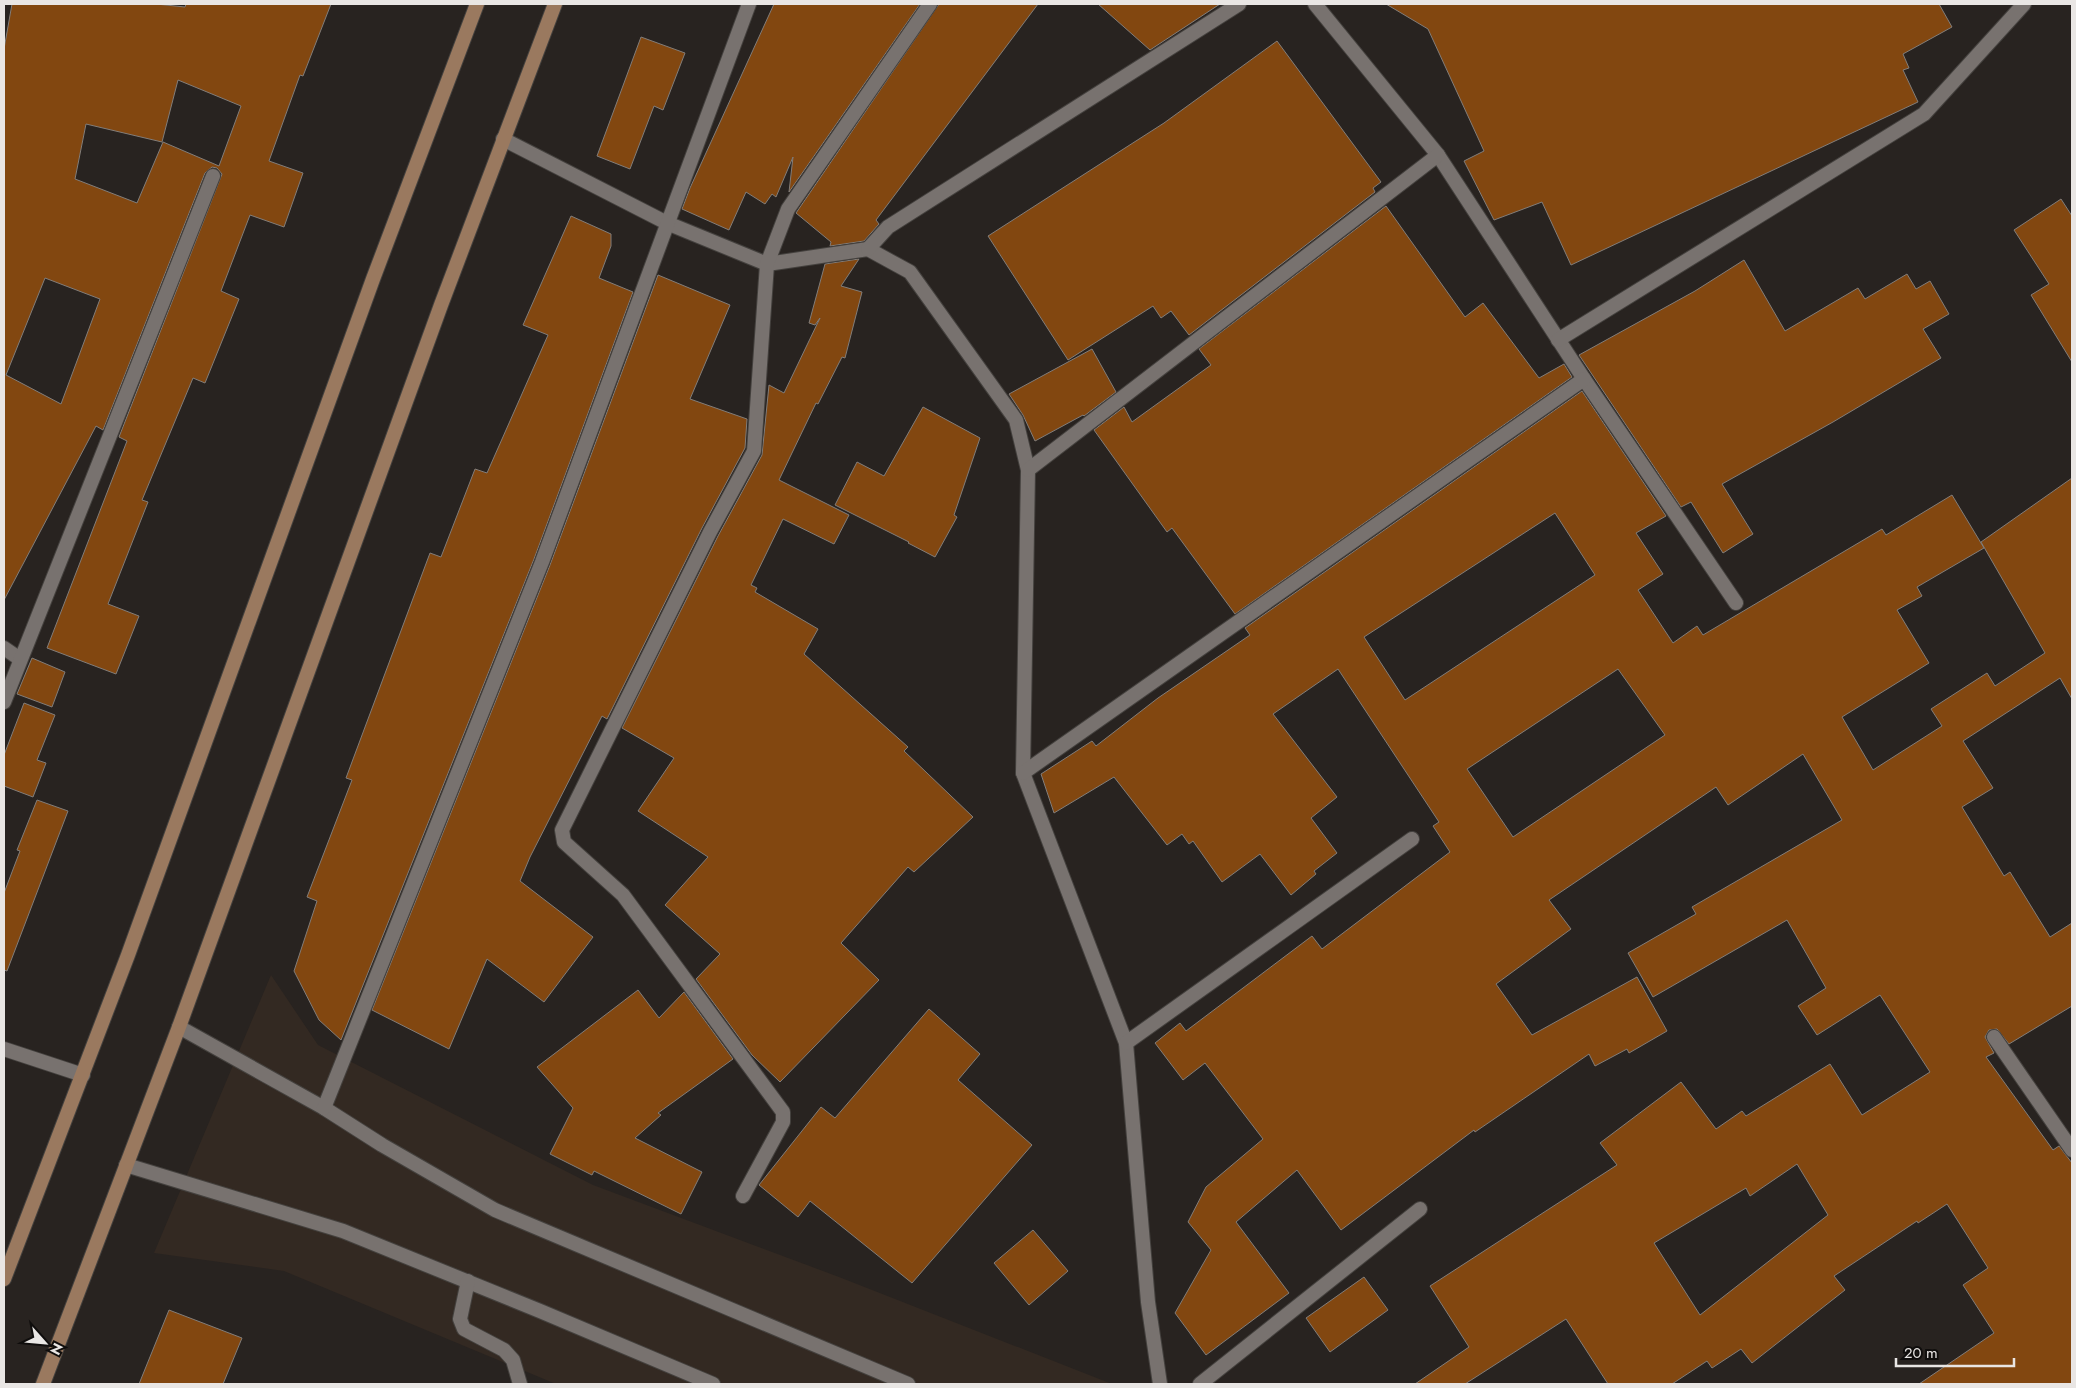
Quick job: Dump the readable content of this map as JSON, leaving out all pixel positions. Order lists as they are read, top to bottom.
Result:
{
  "scale_bar": "20 m",
  "north": "bottom right"
}
